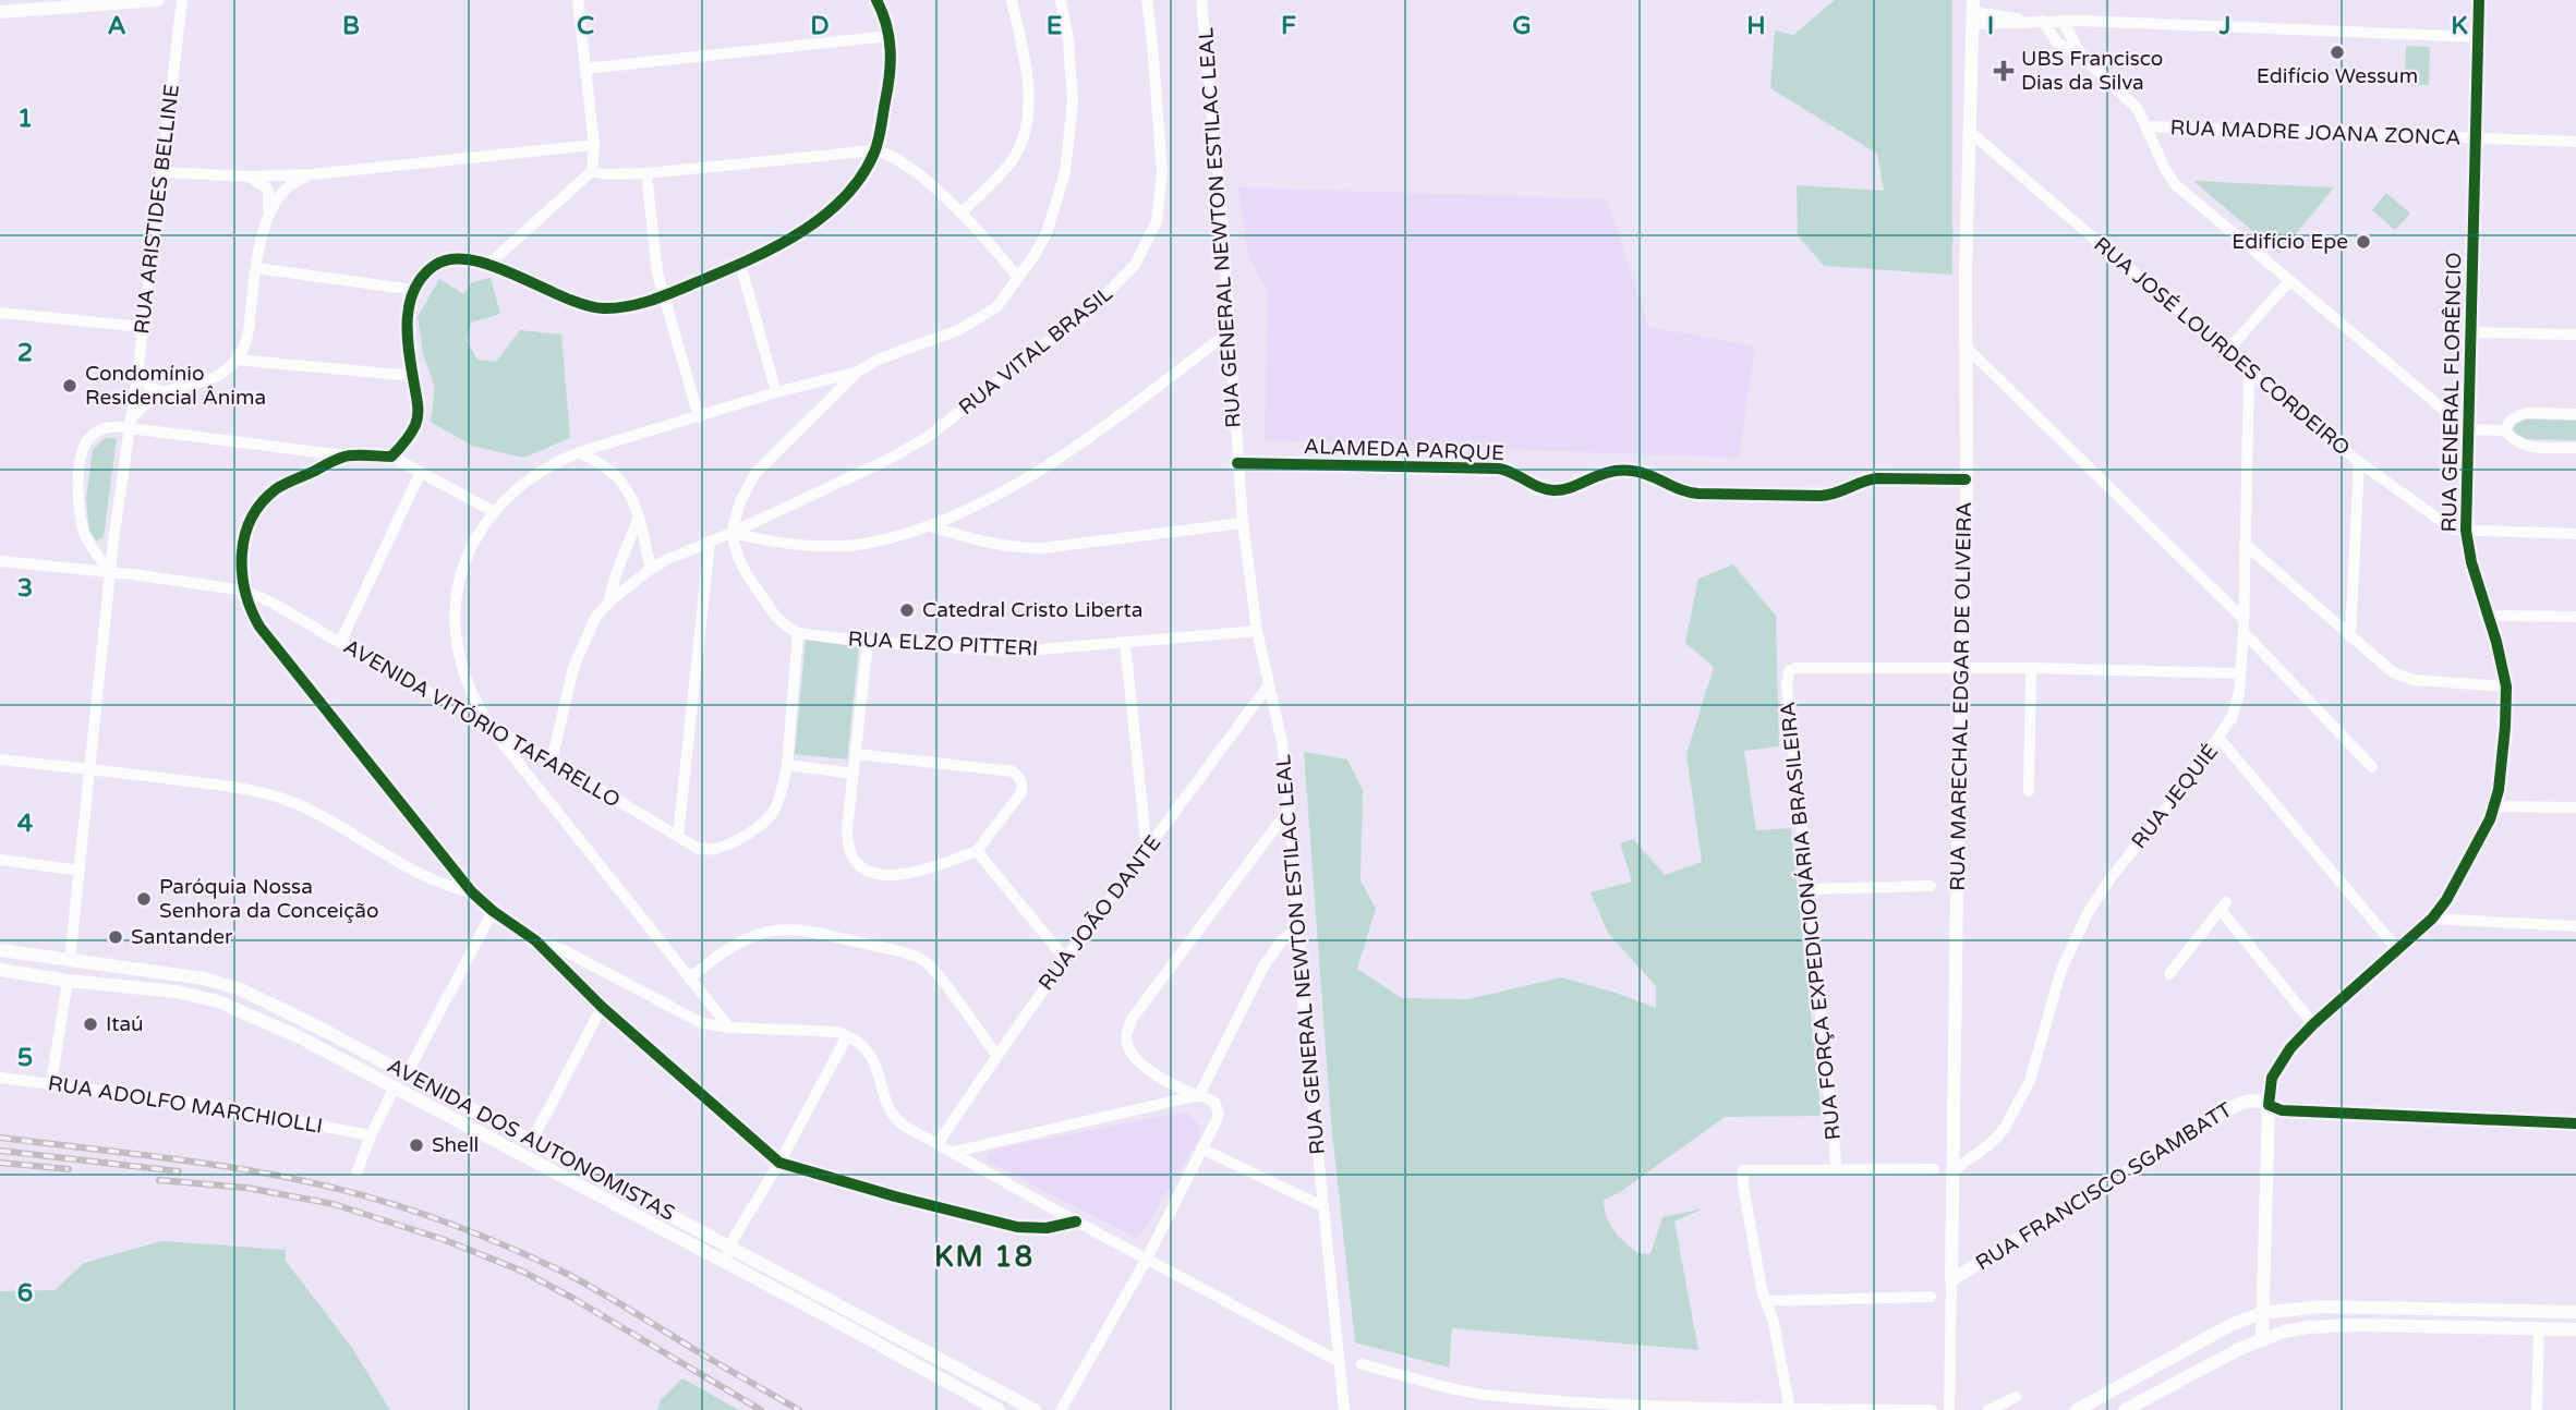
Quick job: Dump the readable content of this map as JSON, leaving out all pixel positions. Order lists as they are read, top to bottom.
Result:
{
  "streets": {
    "main road": [
      "RUA GENERAL FLORÊNCIO",
      "RUA MARECHAL EDGAR DE OLIVEIRA",
      "AVENIDA DOS AUTONOMISTAS",
      "RUA FRANCISCO SGAMBATT"
    ],
    "street": [
      "RUA MADRE JOANA ZONCA",
      "RUA ARISTIDES BELLINE",
      "RUA GENERAL NEWTON ESTILAC LEAL",
      "RUA JOSÉ LOURDES CORDEIRO",
      "RUA VITAL BRASIL",
      "ALAMEDA PARQUE",
      "RUA ELZO PITTERI",
      "AVENIDA VITÓRIO TAFARELLO",
      "RUA JEQUIÉ",
      "RUA JOÃO DANTE",
      "RUA FORÇA EXPEDICIONÁRIA BRASILEIRA",
      "RUA ADOLFO MARCHIOLLI"
    ]
  },
  "crossings": [
    ["RUA MADRE JOANA ZONCA", "RUA GENERAL FLORÊNCIO"],
    ["RUA ARISTIDES BELLINE", "AVENIDA VITÓRIO TAFARELLO"],
    ["RUA ARISTIDES BELLINE", "AVENIDA DOS AUTONOMISTAS"],
    ["RUA GENERAL NEWTON ESTILAC LEAL", "ALAMEDA PARQUE"],
    ["RUA GENERAL NEWTON ESTILAC LEAL", "RUA ELZO PITTERI"],
    ["RUA GENERAL NEWTON ESTILAC LEAL", "RUA JOÃO DANTE"],
    ["RUA JOSÉ LOURDES CORDEIRO", "RUA GENERAL FLORÊNCIO"],
    ["RUA JOSÉ LOURDES CORDEIRO", "RUA MARECHAL EDGAR DE OLIVEIRA"],
    ["RUA JOSÉ LOURDES CORDEIRO", "RUA JEQUIÉ"],
    ["RUA GENERAL FLORÊNCIO", "RUA FRANCISCO SGAMBATT"],
    ["ALAMEDA PARQUE", "RUA MARECHAL EDGAR DE OLIVEIRA"],
    ["RUA ELZO PITTERI", "AVENIDA VITÓRIO TAFARELLO"],
    ["RUA MARECHAL EDGAR DE OLIVEIRA", "RUA JEQUIÉ"],
    ["RUA MARECHAL EDGAR DE OLIVEIRA", "RUA FORÇA EXPEDICIONÁRIA BRASILEIRA"],
    ["RUA MARECHAL EDGAR DE OLIVEIRA", "RUA FRANCISCO SGAMBATT"]
  ],
  "districts": ["KM 18"],
  "places": {
    "other": [
      "Edifício Wessum",
      "Edifício Epe",
      "Condomínio Residencial Ânima",
      "Catedral Cristo Liberta",
      "Paróquia Nossa Senhora da Conceição",
      "Santander",
      "Itaú",
      "Shell"
    ],
    "health": ["UBS Francisco Dias da Silva"]
  },
  "grid": {
    "columns": [
      "A",
      "B",
      "C",
      "D",
      "E",
      "F",
      "G",
      "H",
      "I",
      "J",
      "K"
    ],
    "rows": [
      "1",
      "2",
      "3",
      "4",
      "5",
      "6"
    ]
  }
}
